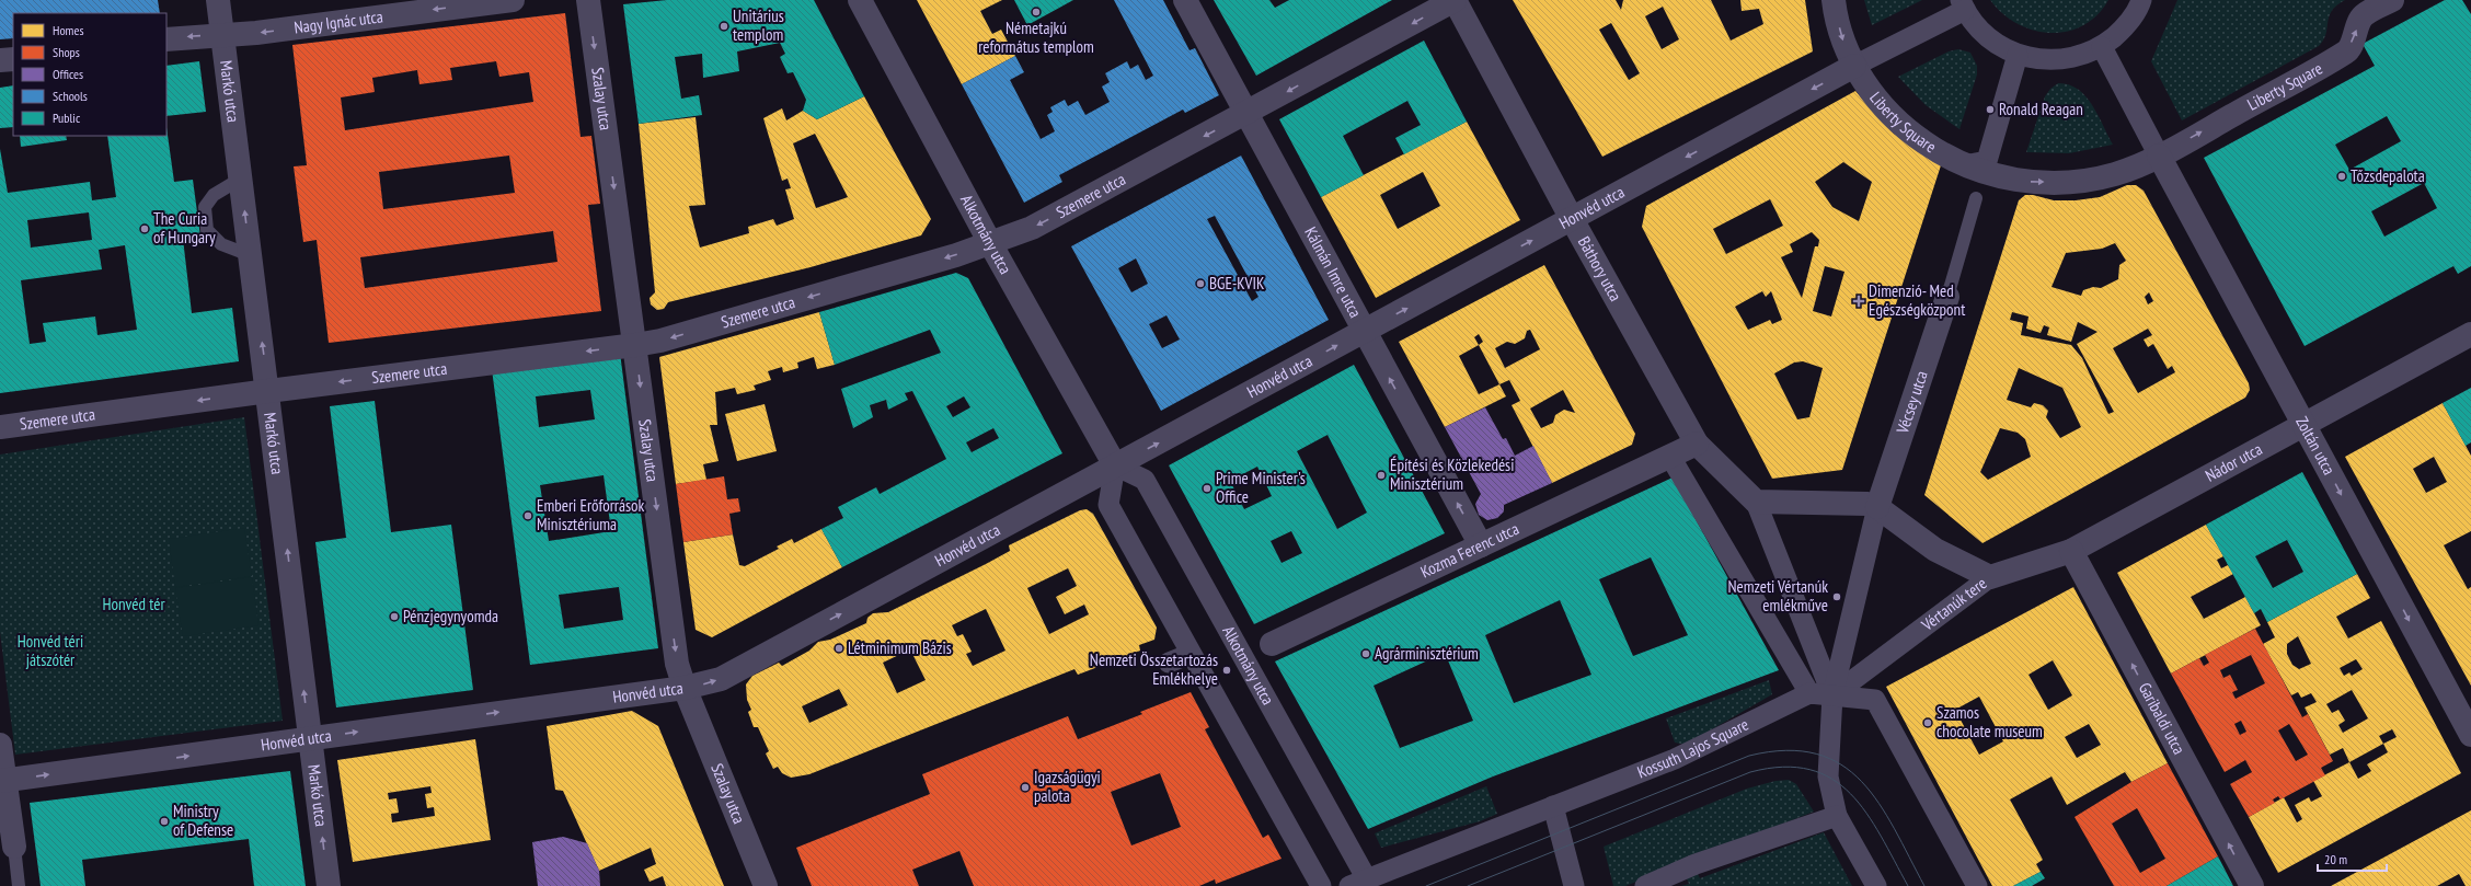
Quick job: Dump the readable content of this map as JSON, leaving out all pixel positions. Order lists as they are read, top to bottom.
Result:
{
  "streets": {
    "street": [
      "Nagy Ignác utca",
      "Liberty Square",
      "Markó utca",
      "Szalay utca",
      "Szemere utca",
      "Honvéd utca",
      "Alkotmány utca",
      "Báthory utca",
      "Kálmán Imre utca",
      "Vécsey utca",
      "Zoltán utca",
      "Nádor utca",
      "Kozma Ferenc utca",
      "Vértanúk tere",
      "Garibaldi utca",
      "Kossuth Lajos Square"
    ]
  },
  "crossings": [
    ["Nagy Ignác utca", "Markó utca"],
    ["Liberty Square", "Honvéd utca"],
    ["Liberty Square", "Zoltán utca"],
    ["Markó utca", "Szemere utca"],
    ["Markó utca", "Honvéd utca"],
    ["Szalay utca", "Szemere utca"],
    ["Szalay utca", "Honvéd utca"],
    ["Szemere utca", "Alkotmány utca"],
    ["Szemere utca", "Báthory utca"],
    ["Szemere utca", "Kálmán Imre utca"],
    ["Honvéd utca", "Alkotmány utca"],
    ["Honvéd utca", "Báthory utca"],
    ["Honvéd utca", "Kálmán Imre utca"],
    ["Alkotmány utca", "Kozma Ferenc utca"],
    ["Alkotmány utca", "Kossuth Lajos Square"],
    ["Báthory utca", "Kozma Ferenc utca"],
    ["Kálmán Imre utca", "Kozma Ferenc utca"],
    ["Vécsey utca", "Vértanúk tere"],
    ["Zoltán utca", "Nádor utca"],
    ["Nádor utca", "Vértanúk tere"],
    ["Nádor utca", "Garibaldi utca"],
    ["Vértanúk tere", "Kossuth Lajos Square"]
  ],
  "one_way": [
    "Nagy Ignác utca",
    "Markó utca",
    "Szalay utca",
    "Szemere utca",
    "Kálmán Imre utca",
    "Zoltán utca",
    "Garibaldi utca"
  ],
  "parks": ["Honvéd tér", "Honvéd téri játszótér"],
  "places": {
    "other": [
      "Németajkú református templom",
      "Unitárius templom",
      "Ronald Reagan",
      "Tőzsdepalota",
      "The Curia of Hungary",
      "BGE-KVIK",
      "Építési és Közlekedési Minisztérium",
      "Prime Minister's Office",
      "Emberi Erőforrások Minisztériuma",
      "Nemzeti Vértanúk emlékműve",
      "Pénzjegynyomda",
      "Létminimum Bázis",
      "Agrárminisztérium",
      "Nemzeti Összetartozás Emlékhelye",
      "Szamos chocolate museum",
      "Igazságügyi palota",
      "Ministry of Defense"
    ],
    "health": ["Dimenzió- Med Egészségközpont"]
  },
  "legend": [
    "Homes",
    "Shops",
    "Offices",
    "Schools",
    "Public"
  ],
  "scale_bar": "20 m"
}
